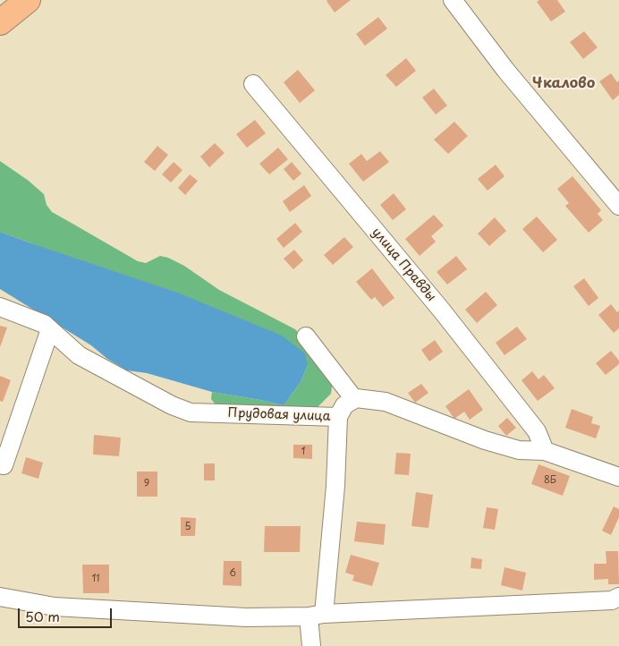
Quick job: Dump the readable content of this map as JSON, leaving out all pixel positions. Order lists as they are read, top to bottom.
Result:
{
  "streets": {
    "street": ["улица Правды", "Прудовая улица"]
  },
  "districts": ["Чкалово"],
  "house_numbers": [
    "1",
    "8Б",
    "9",
    "5",
    "6",
    "11"
  ],
  "scale_bar": "50 m"
}
